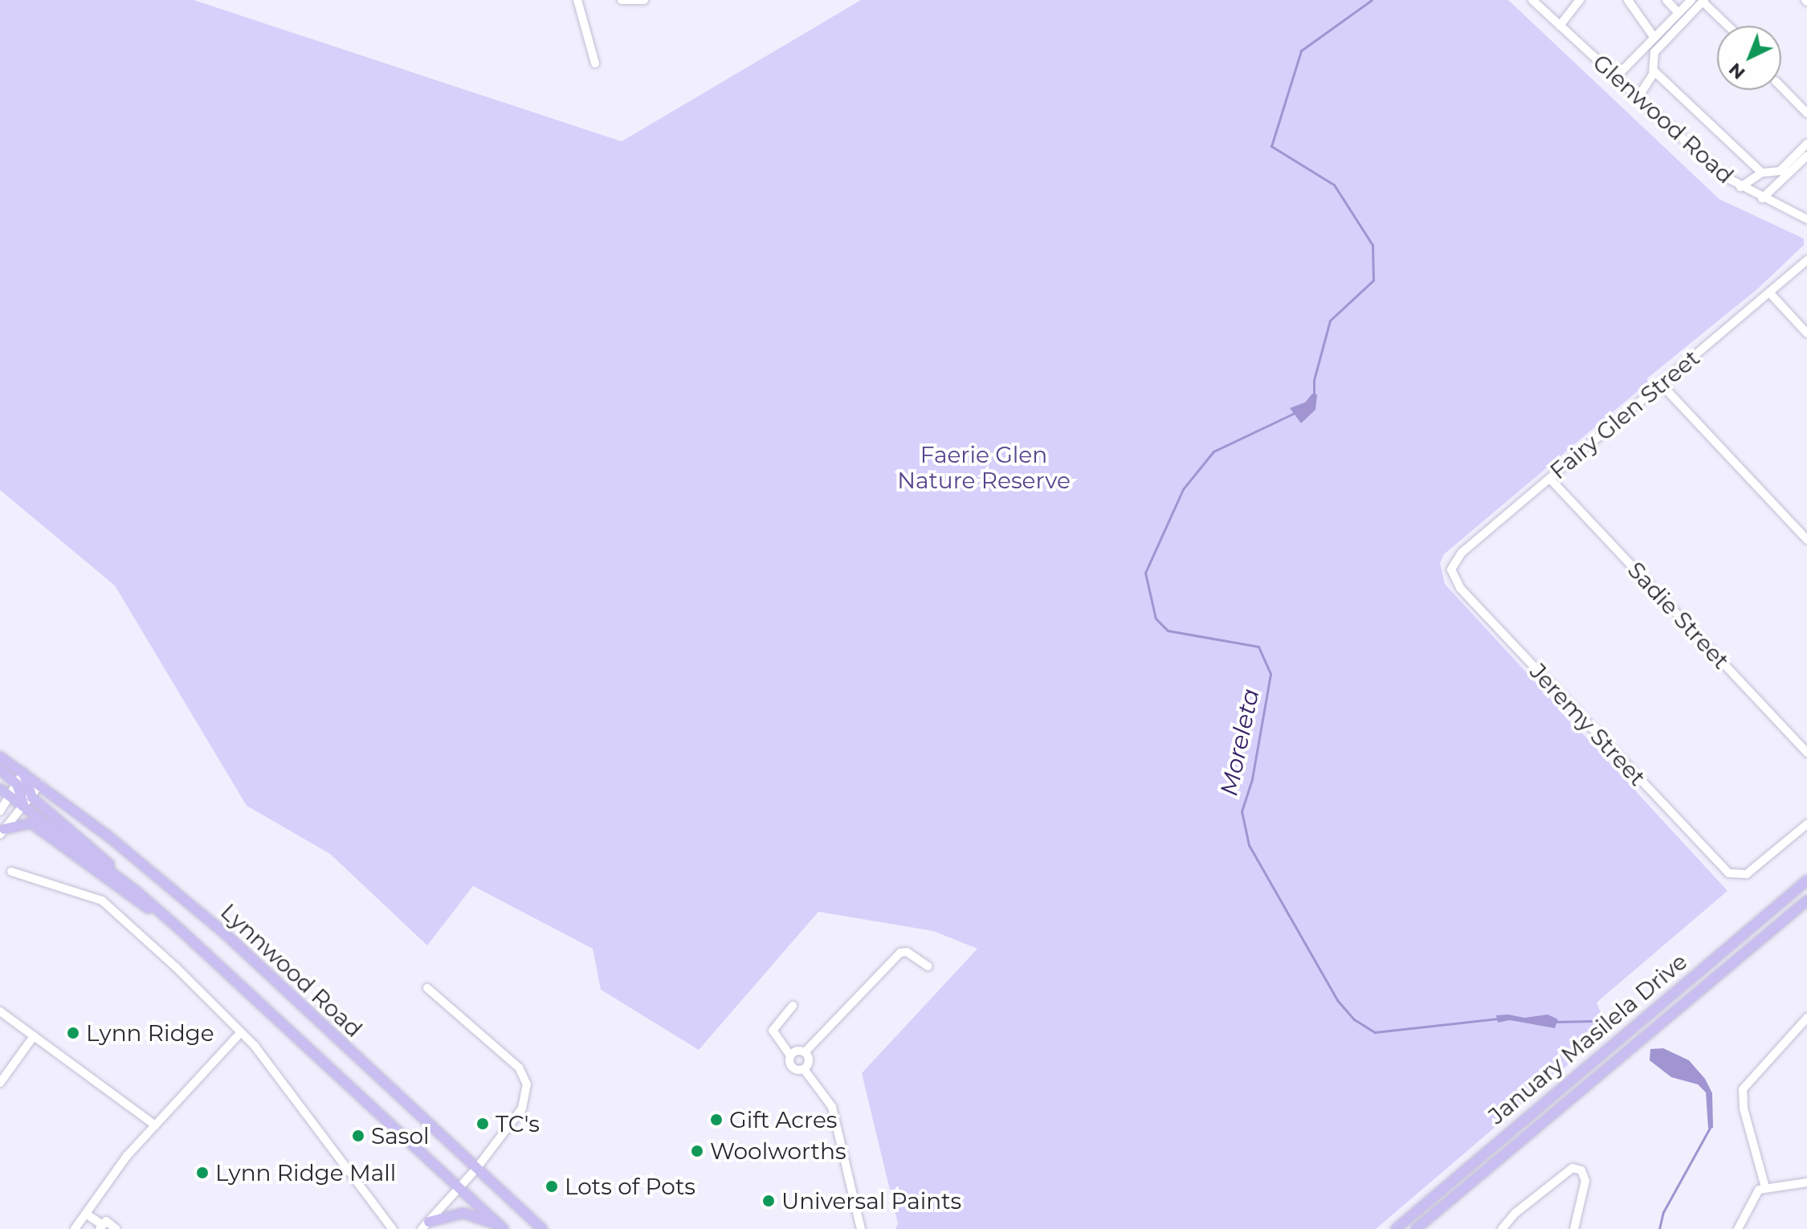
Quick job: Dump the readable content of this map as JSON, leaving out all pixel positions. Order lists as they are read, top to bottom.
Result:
{
  "streets": {
    "main road": ["Lynnwood Road", "January Masilela Drive"],
    "street": [
      "Glenwood Road",
      "Fairy Glen Street",
      "Sadie Street",
      "Jeremy Street"
    ]
  },
  "crossings": [
    ["Fairy Glen Street", "Sadie Street"],
    ["Fairy Glen Street", "Jeremy Street"]
  ],
  "water": ["Moreleta"],
  "parks": ["Faerie Glen Nature Reserve"],
  "places": [
    "Lynn Ridge",
    "Gift Acres",
    "TC's",
    "Sasol",
    "Woolworths",
    "Lynn Ridge Mall",
    "Lots of Pots",
    "Universal Paints"
  ],
  "north": "bottom left"
}
